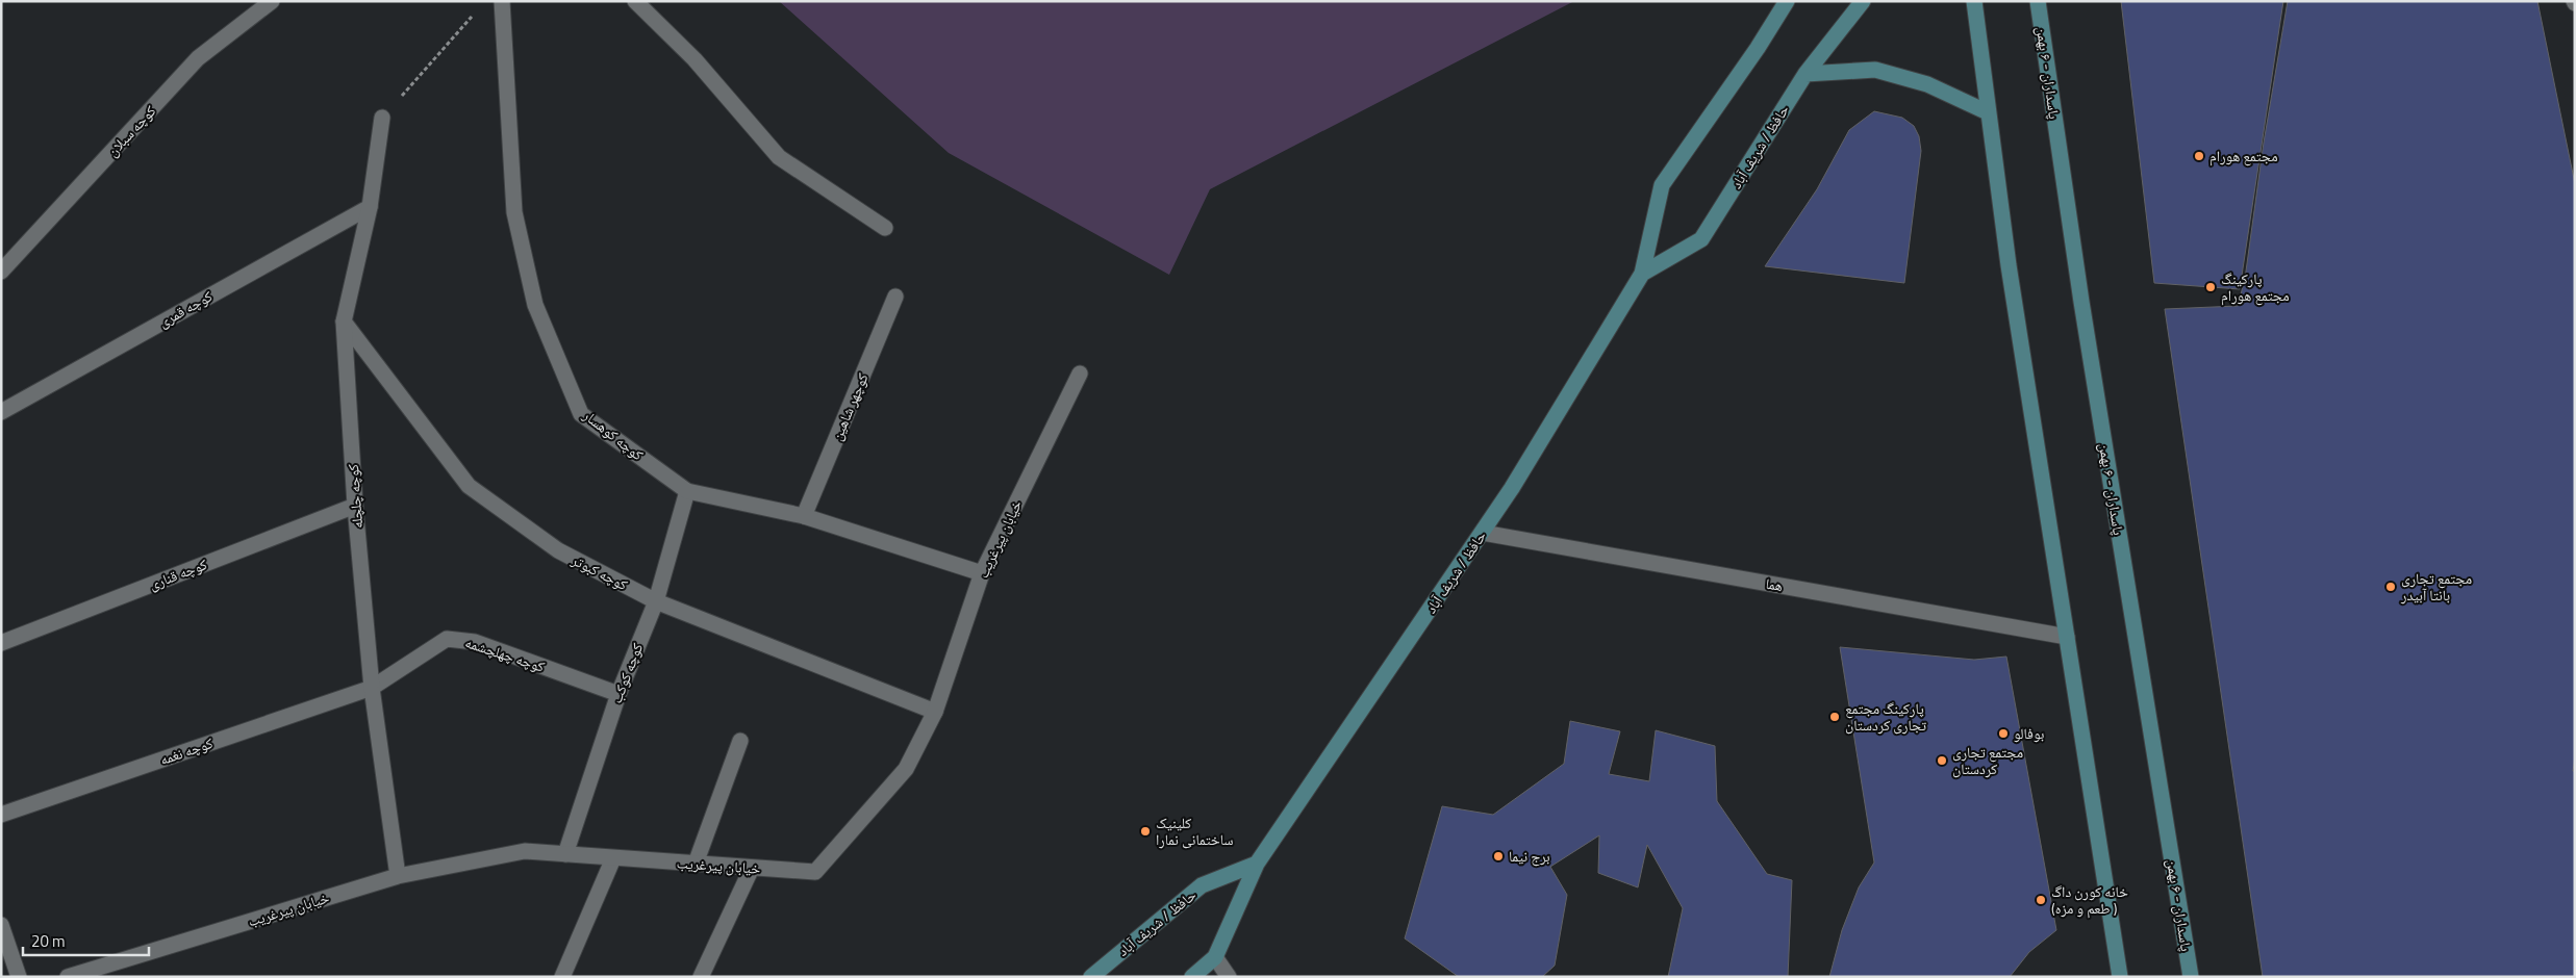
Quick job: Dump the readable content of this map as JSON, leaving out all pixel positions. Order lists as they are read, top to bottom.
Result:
{
  "streets": {
    "main road": ["پاسداران - ۶ بهمن", "حافظ / شریف آباد"],
    "street": [
      "کوچه سبلان",
      "کوچه قمری",
      "کوچهر شاهین",
      "کوچه کوهسار",
      "کوچه چلچله",
      "خیابان پیرغریب",
      "کوچه کبوتر",
      "کوچه قناری",
      "هما",
      "کوچه چهلچشمه",
      "کوچه کوکب",
      "کوچه نغمه"
    ]
  },
  "crossings": [
    ["حافظ / شریف آباد", "هما"],
    ["کوچه قمری", "کوچه چلچله"],
    ["کوچهر شاهین", "کوچه کوهسار"],
    ["کوچه کوهسار", "خیابان پیرغریب"],
    ["کوچه کوهسار", "کوچه کوکب"],
    ["کوچه چلچله", "خیابان پیرغریب"],
    ["کوچه چلچله", "کوچه کبوتر"],
    ["کوچه چلچله", "کوچه قناری"],
    ["کوچه چلچله", "کوچه چهلچشمه"],
    ["کوچه چلچله", "کوچه نغمه"],
    ["خیابان پیرغریب", "کوچه کبوتر"],
    ["خیابان پیرغریب", "کوچه کوکب"],
    ["کوچه کبوتر", "کوچه کوکب"],
    ["کوچه چهلچشمه", "کوچه کوکب"],
    ["کوچه چهلچشمه", "کوچه نغمه"]
  ],
  "places": [
    "مجتمع هورام",
    "پارکینگ مجتمع هورام",
    "مجتمع تجاری بانتا آبیدر",
    "پارکینگ مجتمع تجاری کردستان",
    "بوفالو",
    "مجتمع تجاری کردستان",
    "کلینیک ساختمانی نمارا",
    "برج نیما",
    "خانه کورن داگ (طعم و مزه )"
  ],
  "scale_bar": "20 m"
}
